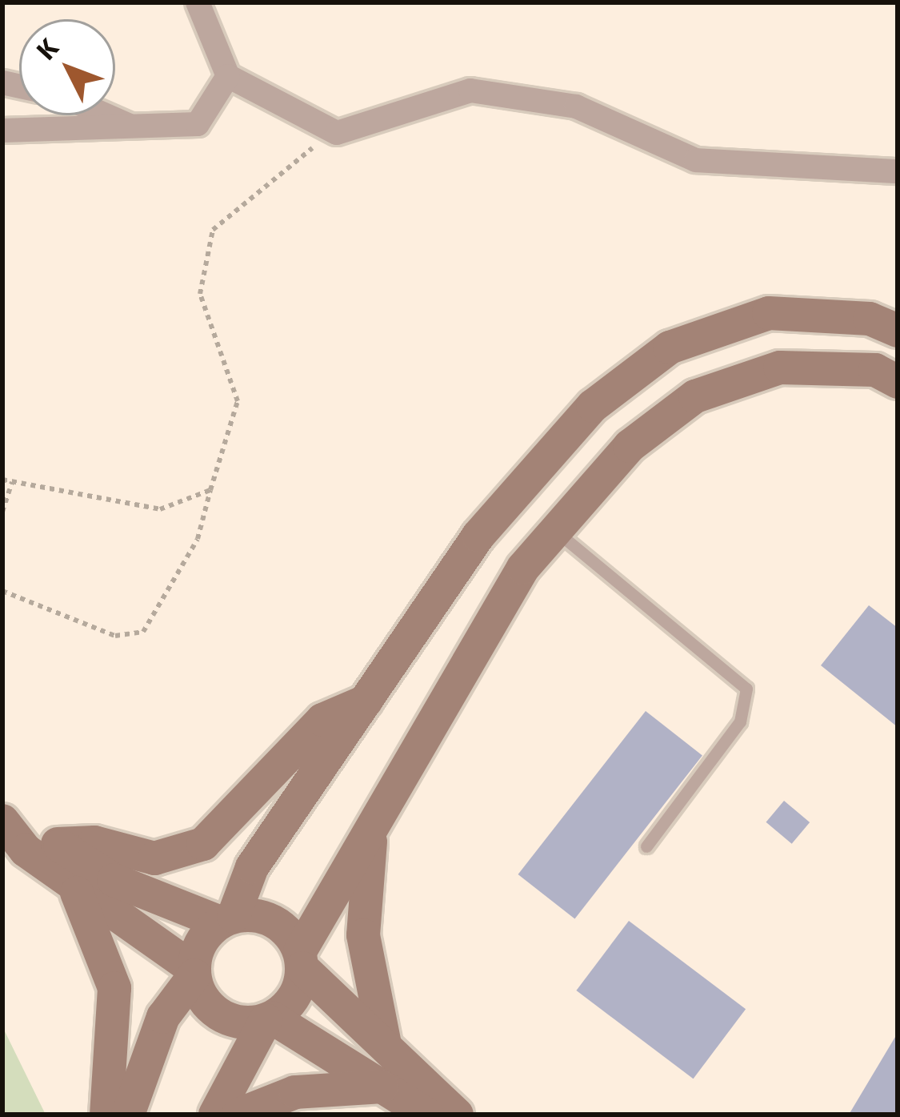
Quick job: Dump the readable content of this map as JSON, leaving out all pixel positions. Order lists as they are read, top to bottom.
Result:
{
  "north": "top left"
}
